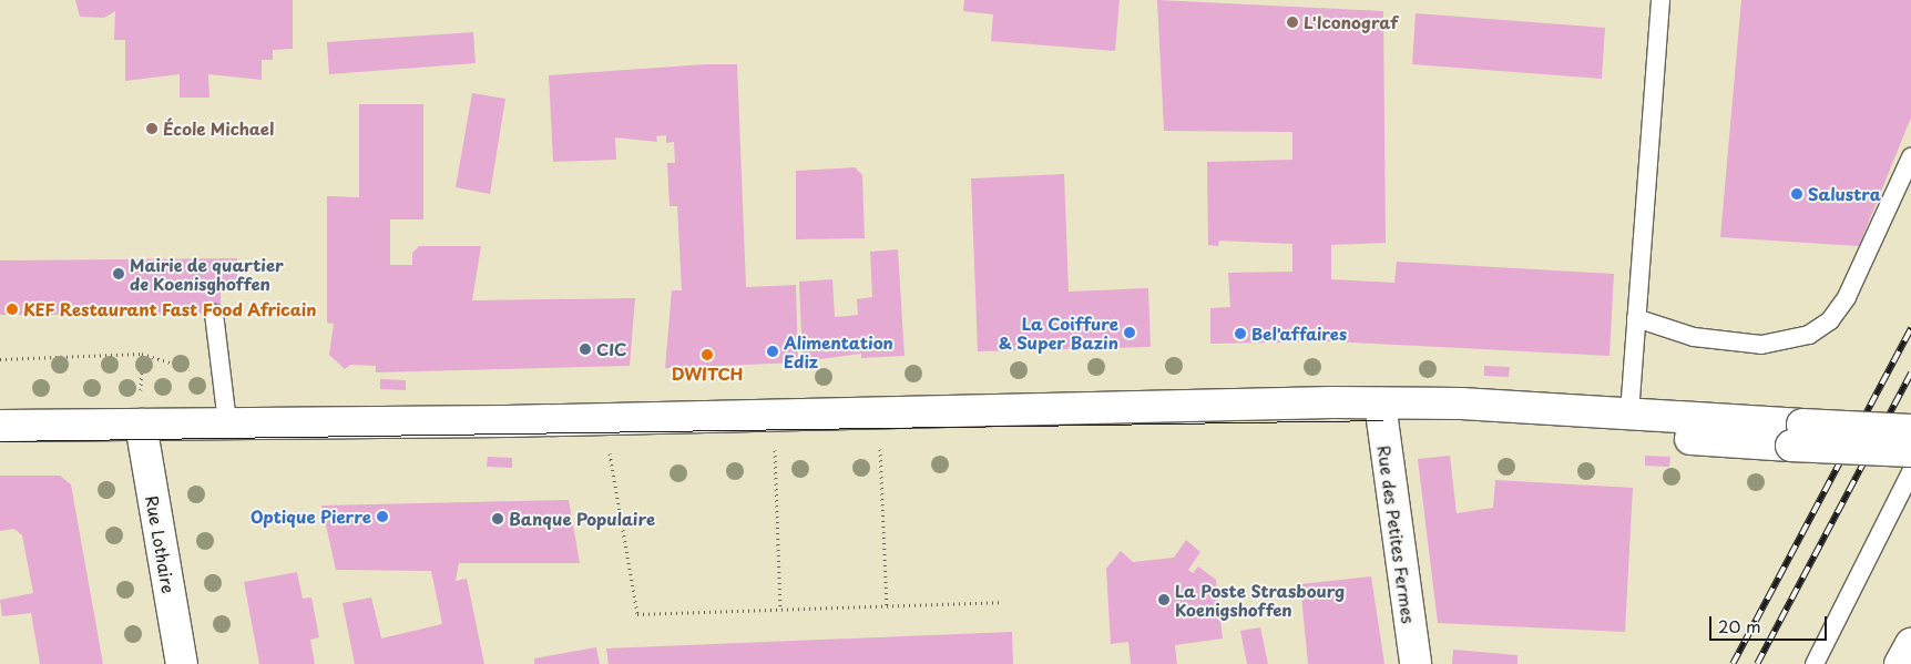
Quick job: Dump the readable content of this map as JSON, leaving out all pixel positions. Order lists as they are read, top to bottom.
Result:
{
  "streets": {
    "main road": ["Rue des Petites Fermes", "Rue Lothaire"]
  },
  "places": [
    "L'Iconograf",
    "École Michael",
    "Salustra",
    "Mairie de quartier de Koenisghoffen",
    "KEF Restaurant Fast Food Africain",
    "La Coiffure & Super Bazin",
    "Bel'affaires",
    "CIC",
    "Alimentation Ediz",
    "DWITCH",
    "Optique Pierre",
    "Banque Populaire",
    "La Poste Strasbourg Koenigshoffen"
  ],
  "scale_bar": "20 m"
}
